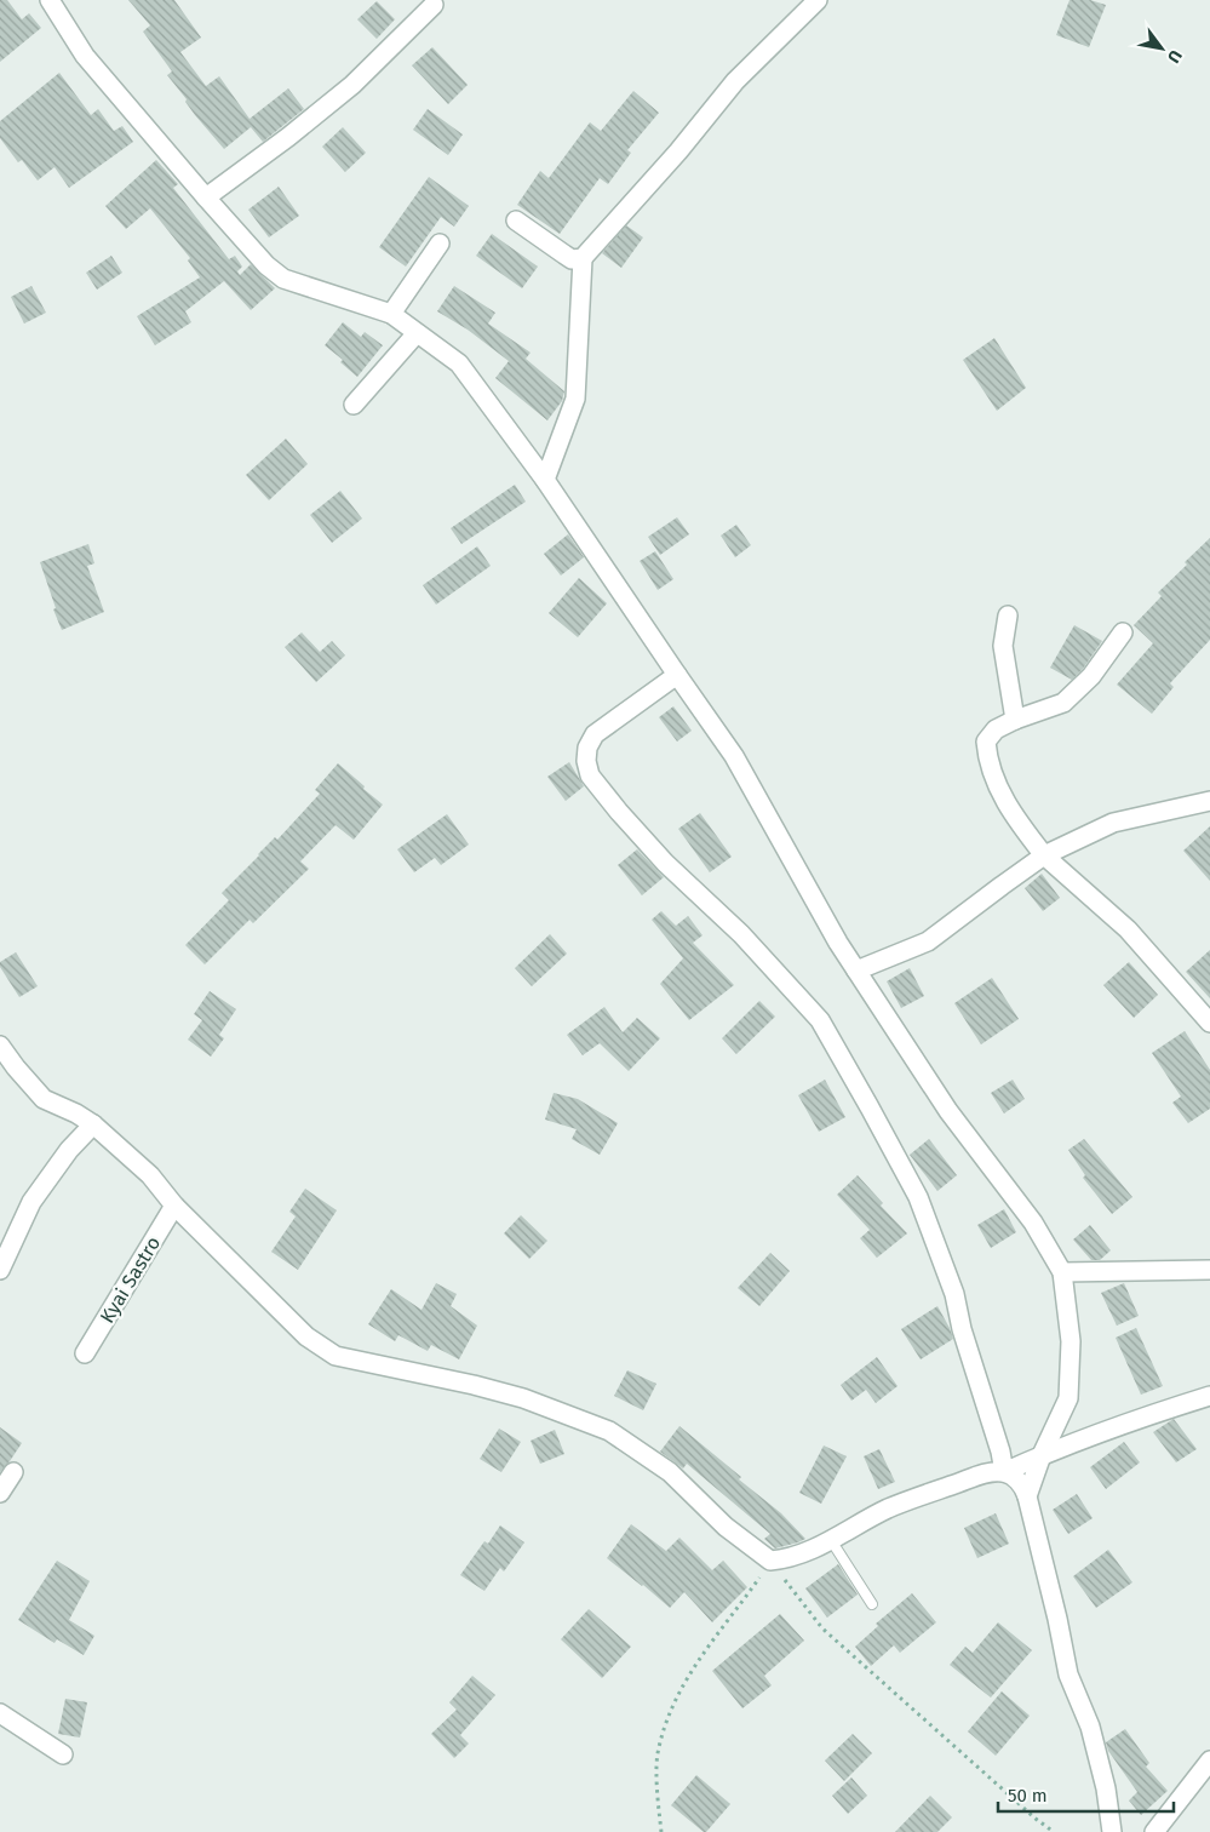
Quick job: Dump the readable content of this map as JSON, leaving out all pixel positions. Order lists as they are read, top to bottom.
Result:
{
  "streets": {
    "street": ["Kyai Sastro"]
  },
  "scale_bar": "50 m",
  "north": "bottom right"
}
